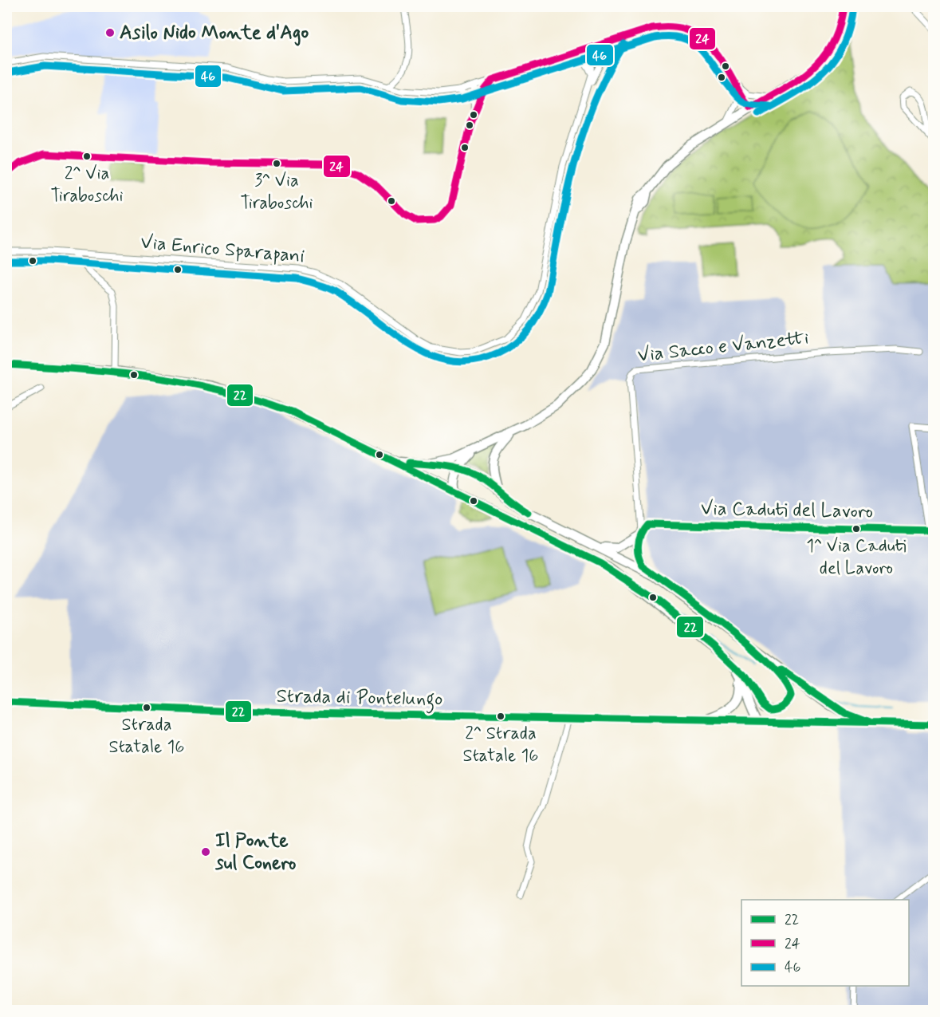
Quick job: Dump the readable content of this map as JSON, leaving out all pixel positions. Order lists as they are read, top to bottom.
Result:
{
  "streets": {
    "street": [
      "Via Enrico Sparapani",
      "Via Sacco e Vanzetti",
      "Via Caduti del Lavoro",
      "Strada di Pontelungo"
    ]
  },
  "crossings": [
    ["Via Sacco e Vanzetti", "Via Caduti del Lavoro"]
  ],
  "places": [
    "Asilo Nido Monte d'Ago",
    "2^ Via Tiraboschi",
    "3^ Via Tiraboschi",
    "1^ Via Caduti del Lavoro",
    "Strada Statale 16",
    "2^ Strada Statale 16",
    "Il Ponte sul Conero"
  ],
  "lines": ["transit line 24", "transit line 46", "transit line 22"],
  "legend": ["22", "24", "46"]
}
